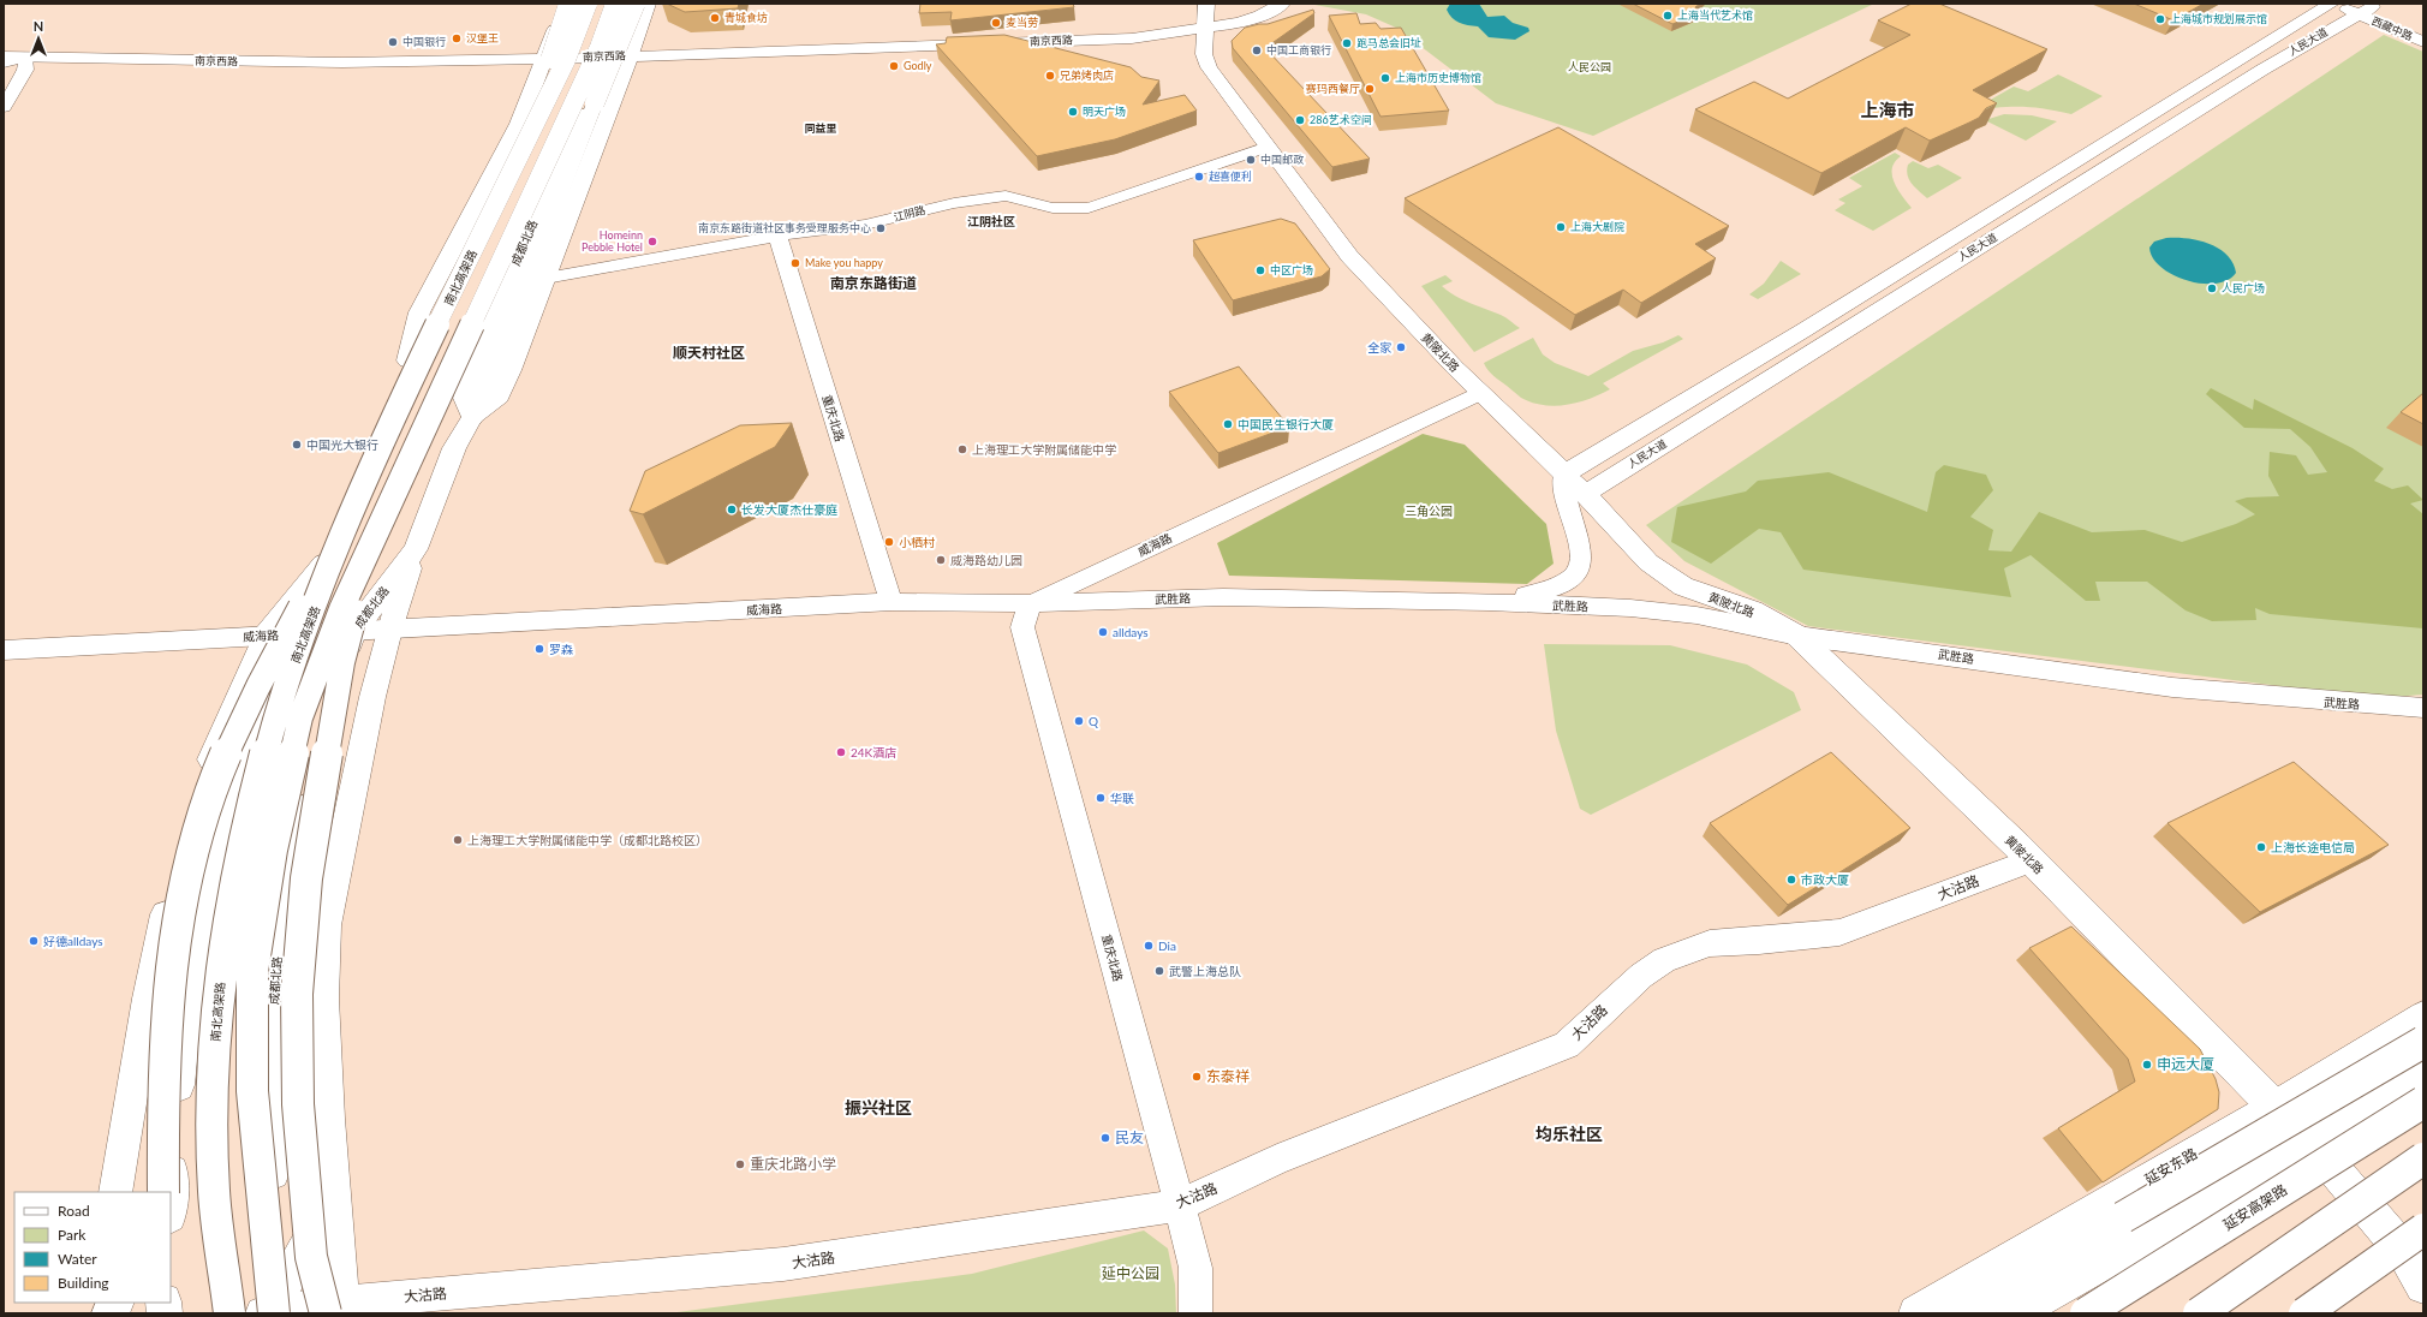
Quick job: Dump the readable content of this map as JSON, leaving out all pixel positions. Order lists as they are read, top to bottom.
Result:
{
  "streets": {
    "main road": [
      "西藏中路",
      "南京西路",
      "人民大道",
      "成都北路",
      "南北高架路",
      "黄陂北路",
      "延安东路",
      "延安高架路"
    ],
    "street": [
      "江阴路",
      "重庆北路",
      "威海路",
      "武胜路",
      "大沽路"
    ]
  },
  "crossings": [
    ["西藏中路", "人民大道"],
    ["南京西路", "成都北路"],
    ["南京西路", "南北高架路"],
    ["南京西路", "黄陂北路"],
    ["人民大道", "黄陂北路"],
    ["人民大道", "武胜路"],
    ["江阴路", "黄陂北路"],
    ["江阴路", "重庆北路"],
    ["成都北路", "南北高架路"],
    ["成都北路", "威海路"],
    ["成都北路", "大沽路"],
    ["南北高架路", "大沽路"],
    ["黄陂北路", "威海路"],
    ["黄陂北路", "武胜路"],
    ["黄陂北路", "大沽路"],
    ["黄陂北路", "延安东路"],
    ["重庆北路", "威海路"],
    ["重庆北路", "武胜路"],
    ["重庆北路", "大沽路"],
    ["威海路", "武胜路"]
  ],
  "districts": [
    "上海市",
    "同益里",
    "江阴社区",
    "南京东路街道",
    "顺天村社区",
    "振兴社区",
    "均乐社区"
  ],
  "parks": ["人民公园", "三角公园", "延中公园"],
  "places": [
    "上海当代艺术馆",
    "青城食坊",
    "上海城市规划展示馆",
    "麦当劳",
    "汉堡王",
    "中国银行",
    "跑马总会旧址",
    "中国工商银行",
    "Godly",
    "兄弟烤肉店",
    "上海市历史博物馆",
    "赛玛西餐厅",
    "明天广场",
    "286艺术空间",
    "中国邮政",
    "超喜便利",
    "上海大剧院",
    "南京东路街道社区事务受理服务中心",
    "Homeinn Pebble Hotel",
    "Make you happy",
    "中区广场",
    "人民广场",
    "全家",
    "中国民生银行大厦",
    "中国光大银行",
    "上海理工大学附属储能中学",
    "长发大厦杰仕豪庭",
    "小栖村",
    "威海路幼儿园",
    "alldays",
    "罗森",
    "Q",
    "24K酒店",
    "华联",
    "上海理工大学附属储能中学（成都北路校区）",
    "上海长途电信局",
    "市政大厦",
    "好德alldays",
    "Dia",
    "武警上海总队",
    "申远大厦",
    "东泰祥",
    "民友",
    "重庆北路小学"
  ],
  "legend": [
    "Road",
    "Park",
    "Water",
    "Building"
  ],
  "north": "top"
}
